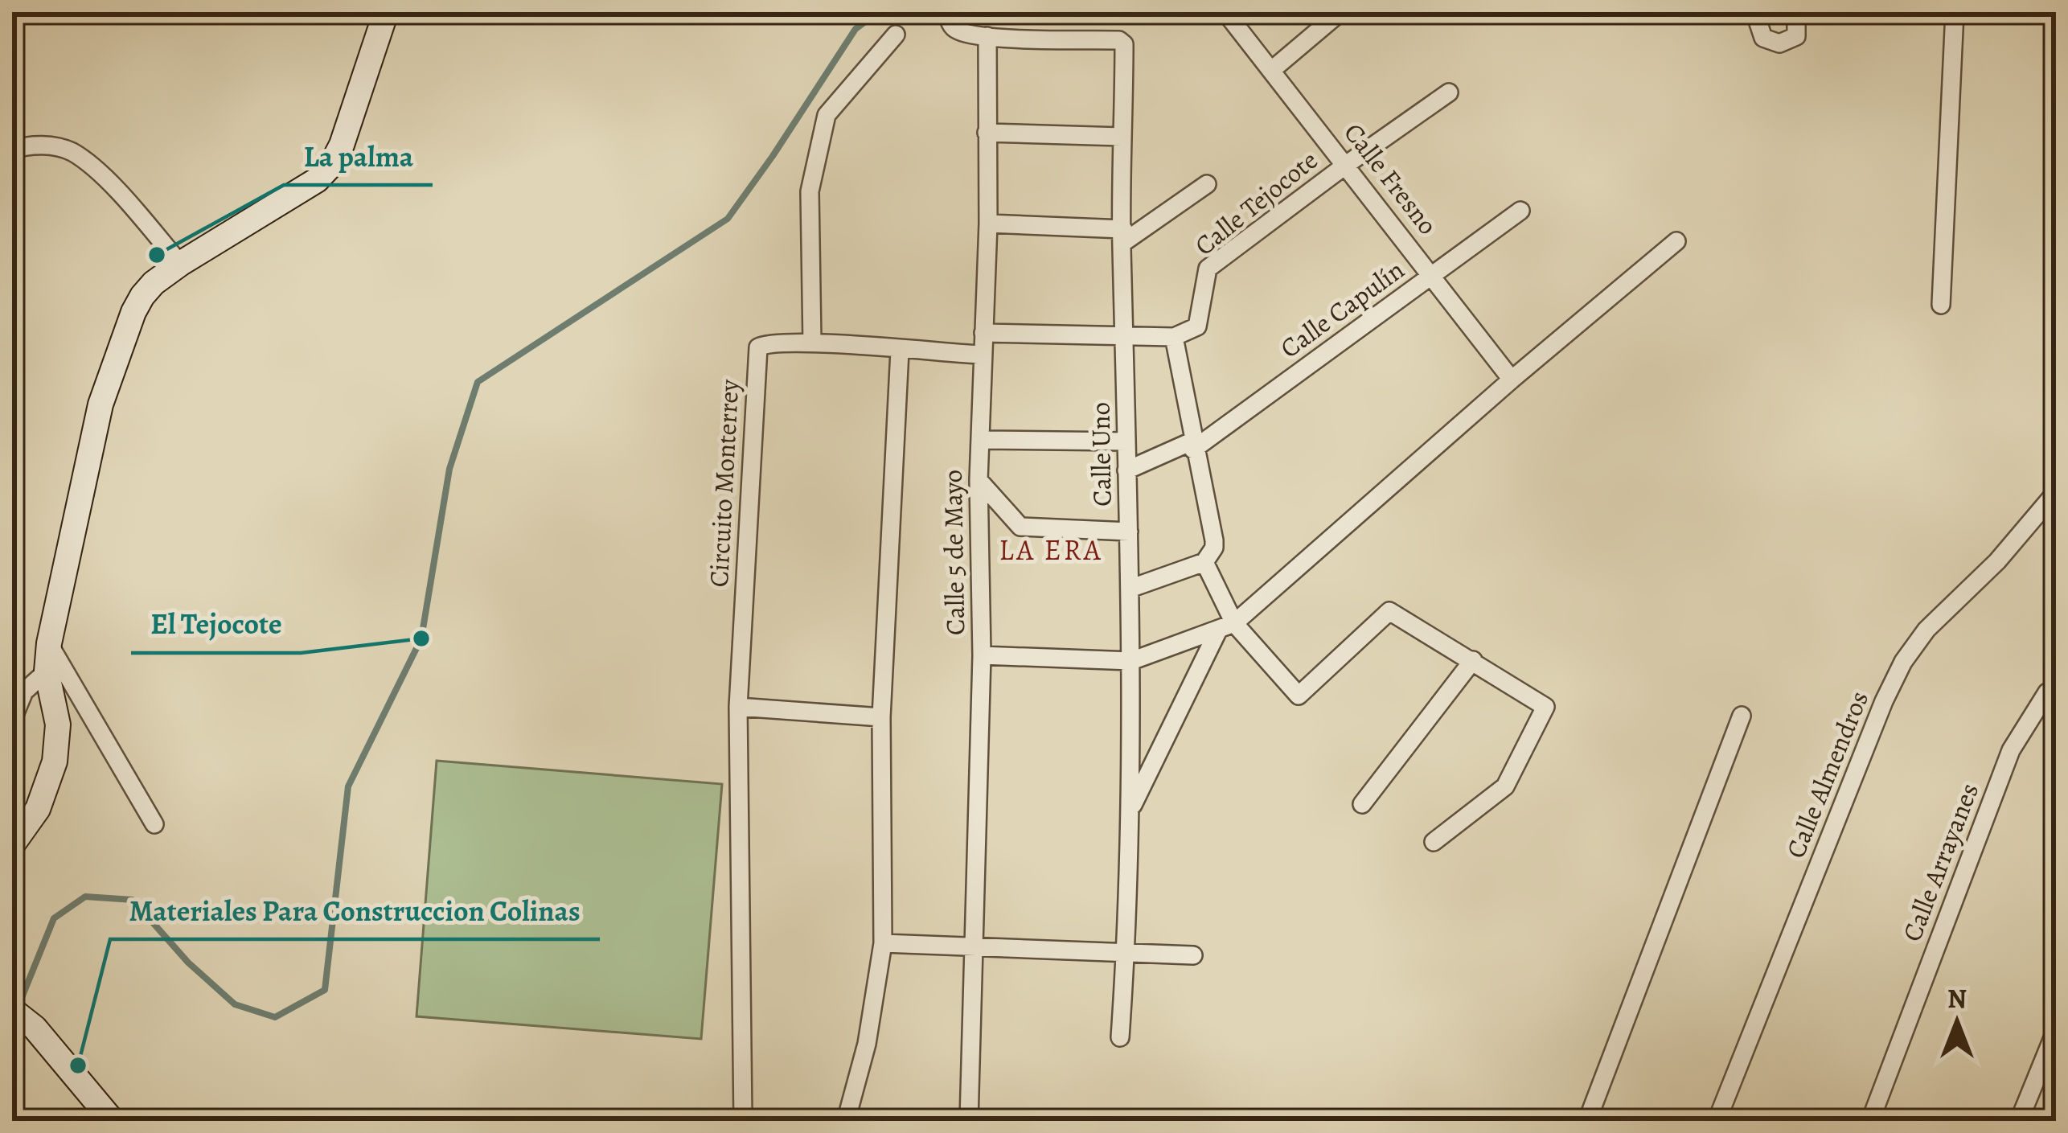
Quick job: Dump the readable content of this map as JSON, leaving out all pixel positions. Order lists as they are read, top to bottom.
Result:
{
  "streets": {
    "street": [
      "Calle Fresno",
      "Calle Tejocote",
      "Calle Capulín",
      "Calle Uno",
      "Circuito Monterrey",
      "Calle 5 de Mayo",
      "Calle Almendros",
      "Calle Arrayanes"
    ]
  },
  "crossings": [
    ["Calle Fresno", "Calle Tejocote"],
    ["Calle Fresno", "Calle Capulín"],
    ["Calle Capulín", "Calle Uno"],
    ["Calle Uno", "Calle 5 de Mayo"],
    ["Circuito Monterrey", "Calle 5 de Mayo"]
  ],
  "districts": ["LA ERA"],
  "places": ["La palma", "El Tejocote", "Materiales Para Construccion Colinas"],
  "north": "top"
}
